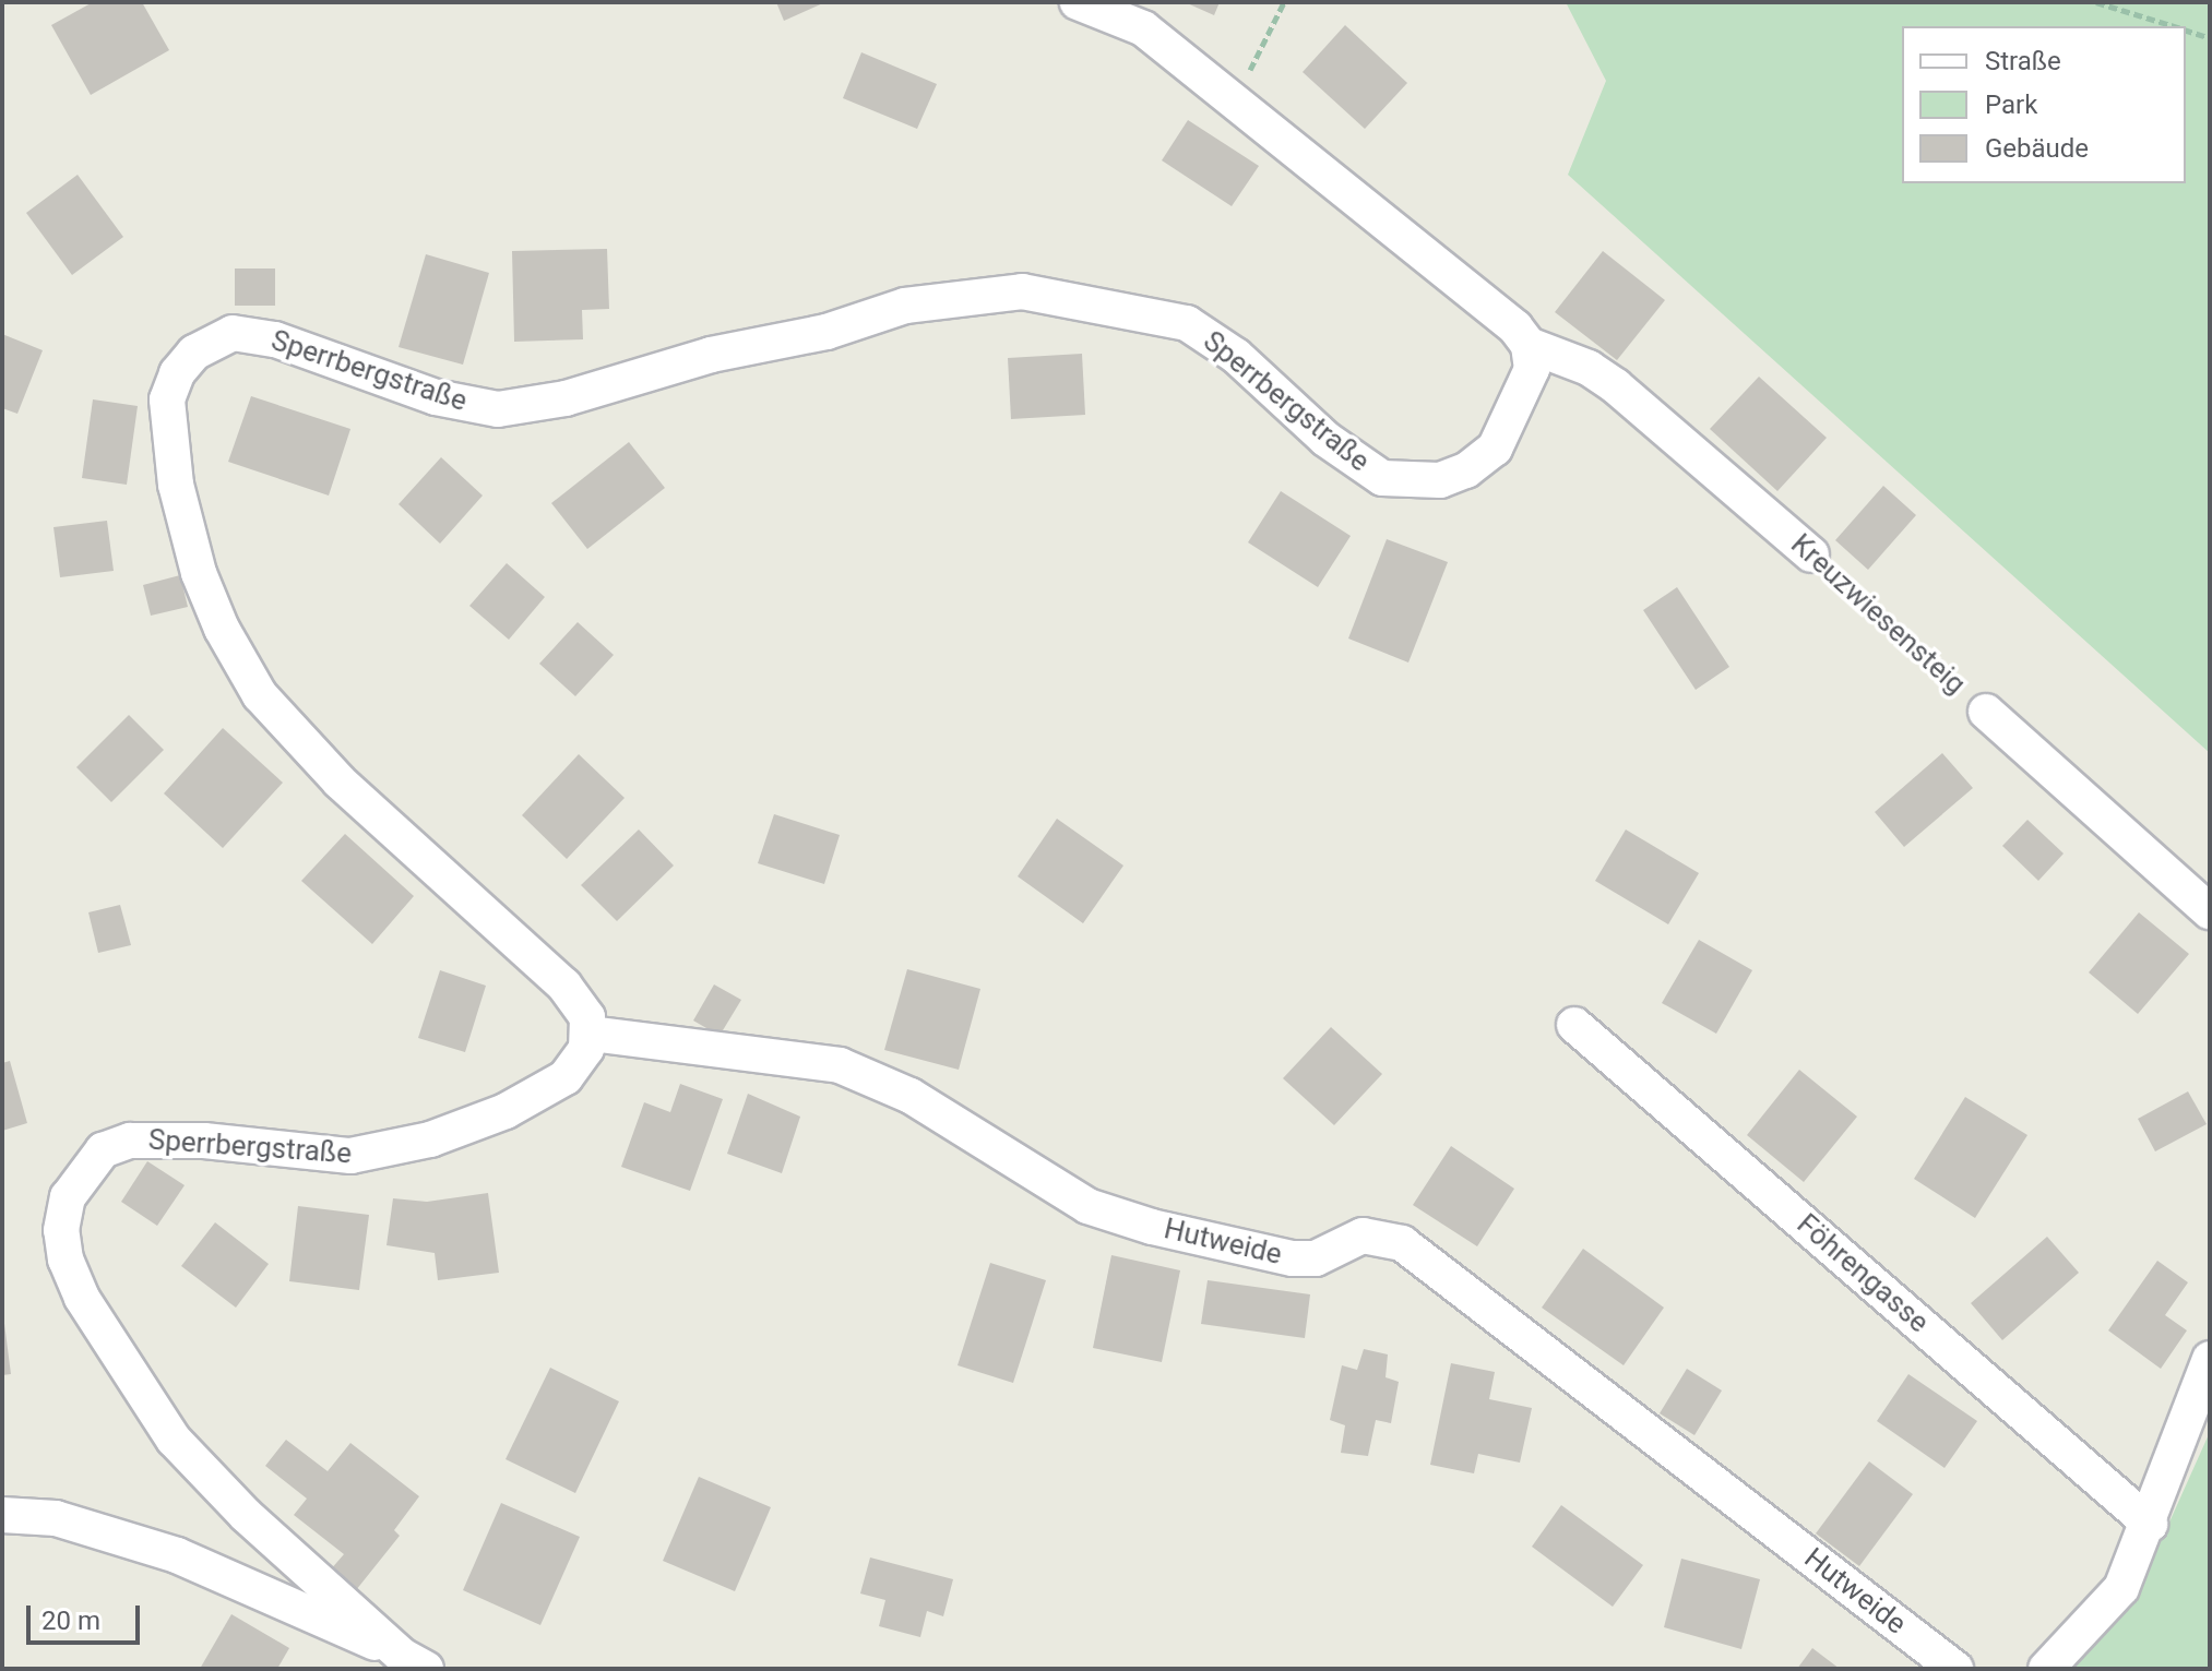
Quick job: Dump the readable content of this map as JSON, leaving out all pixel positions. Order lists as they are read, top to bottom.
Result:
{
  "streets": {
    "street": [
      "Sperrbergstraße",
      "Kreuzwiesensteig",
      "Hutweide",
      "Föhrengasse"
    ]
  },
  "crossings": [
    ["Sperrbergstraße", "Kreuzwiesensteig"],
    ["Sperrbergstraße", "Hutweide"]
  ],
  "legend": ["Straße", "Park", "Gebäude"],
  "scale_bar": "20 m"
}
